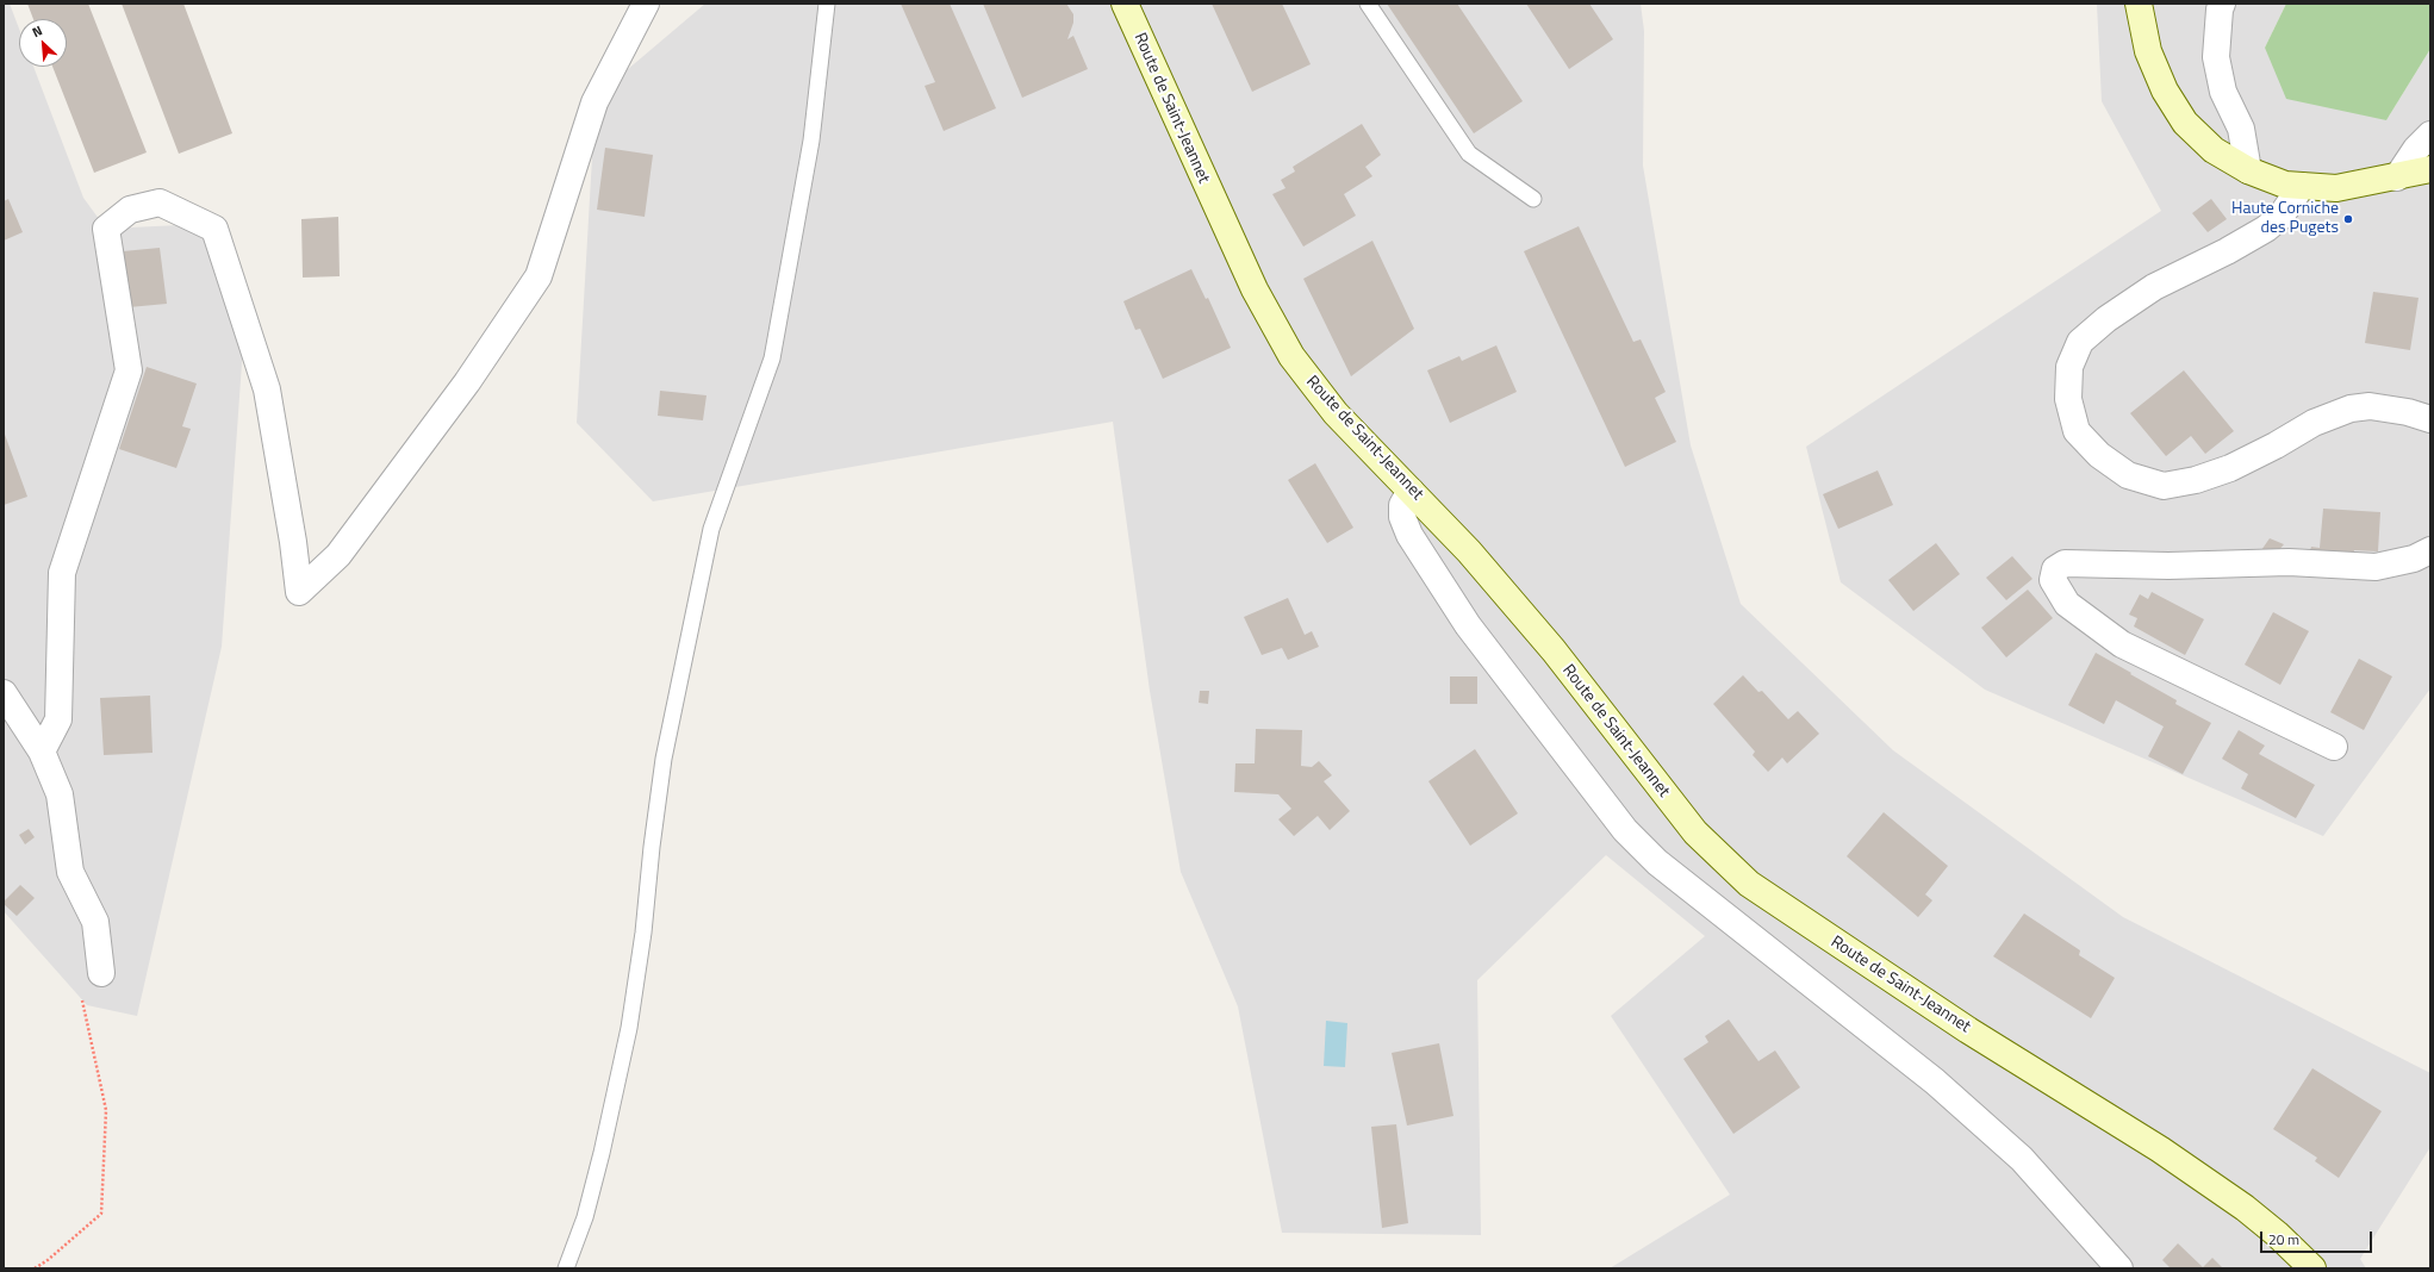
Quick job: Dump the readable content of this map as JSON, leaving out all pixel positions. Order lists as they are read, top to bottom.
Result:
{
  "streets": {
    "main road": ["Route de Saint-Jeannet"]
  },
  "places": ["Haute Corniche des Pugets"],
  "scale_bar": "20 m",
  "north": "top left"
}
